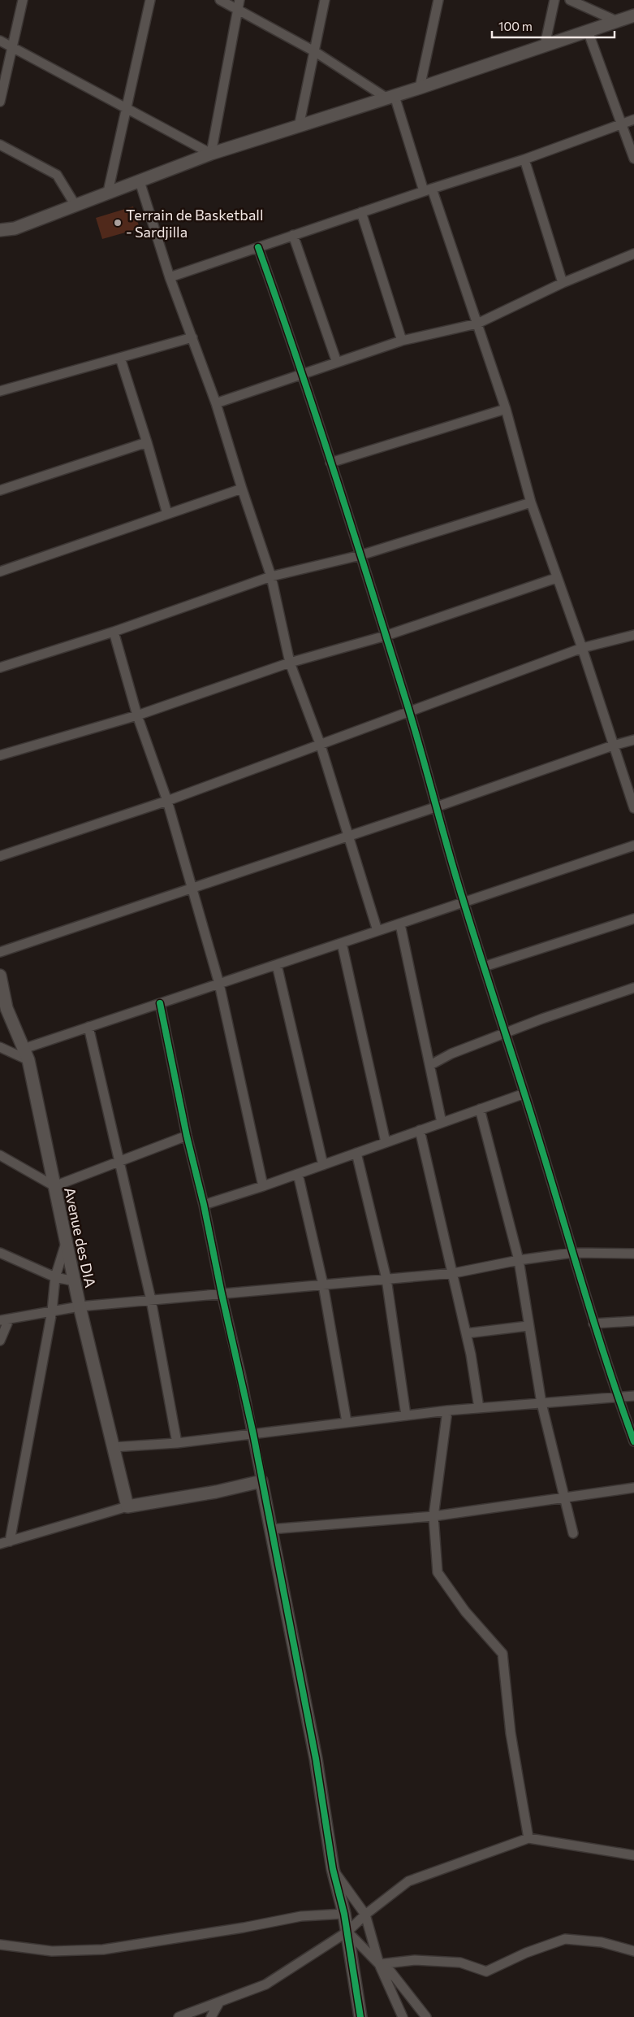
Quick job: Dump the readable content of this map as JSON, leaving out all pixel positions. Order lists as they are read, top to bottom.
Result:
{
  "streets": {
    "street": ["Avenue des DIA"]
  },
  "places": ["Terrain de Basketball - Sardjilla"],
  "scale_bar": "100 m"
}
